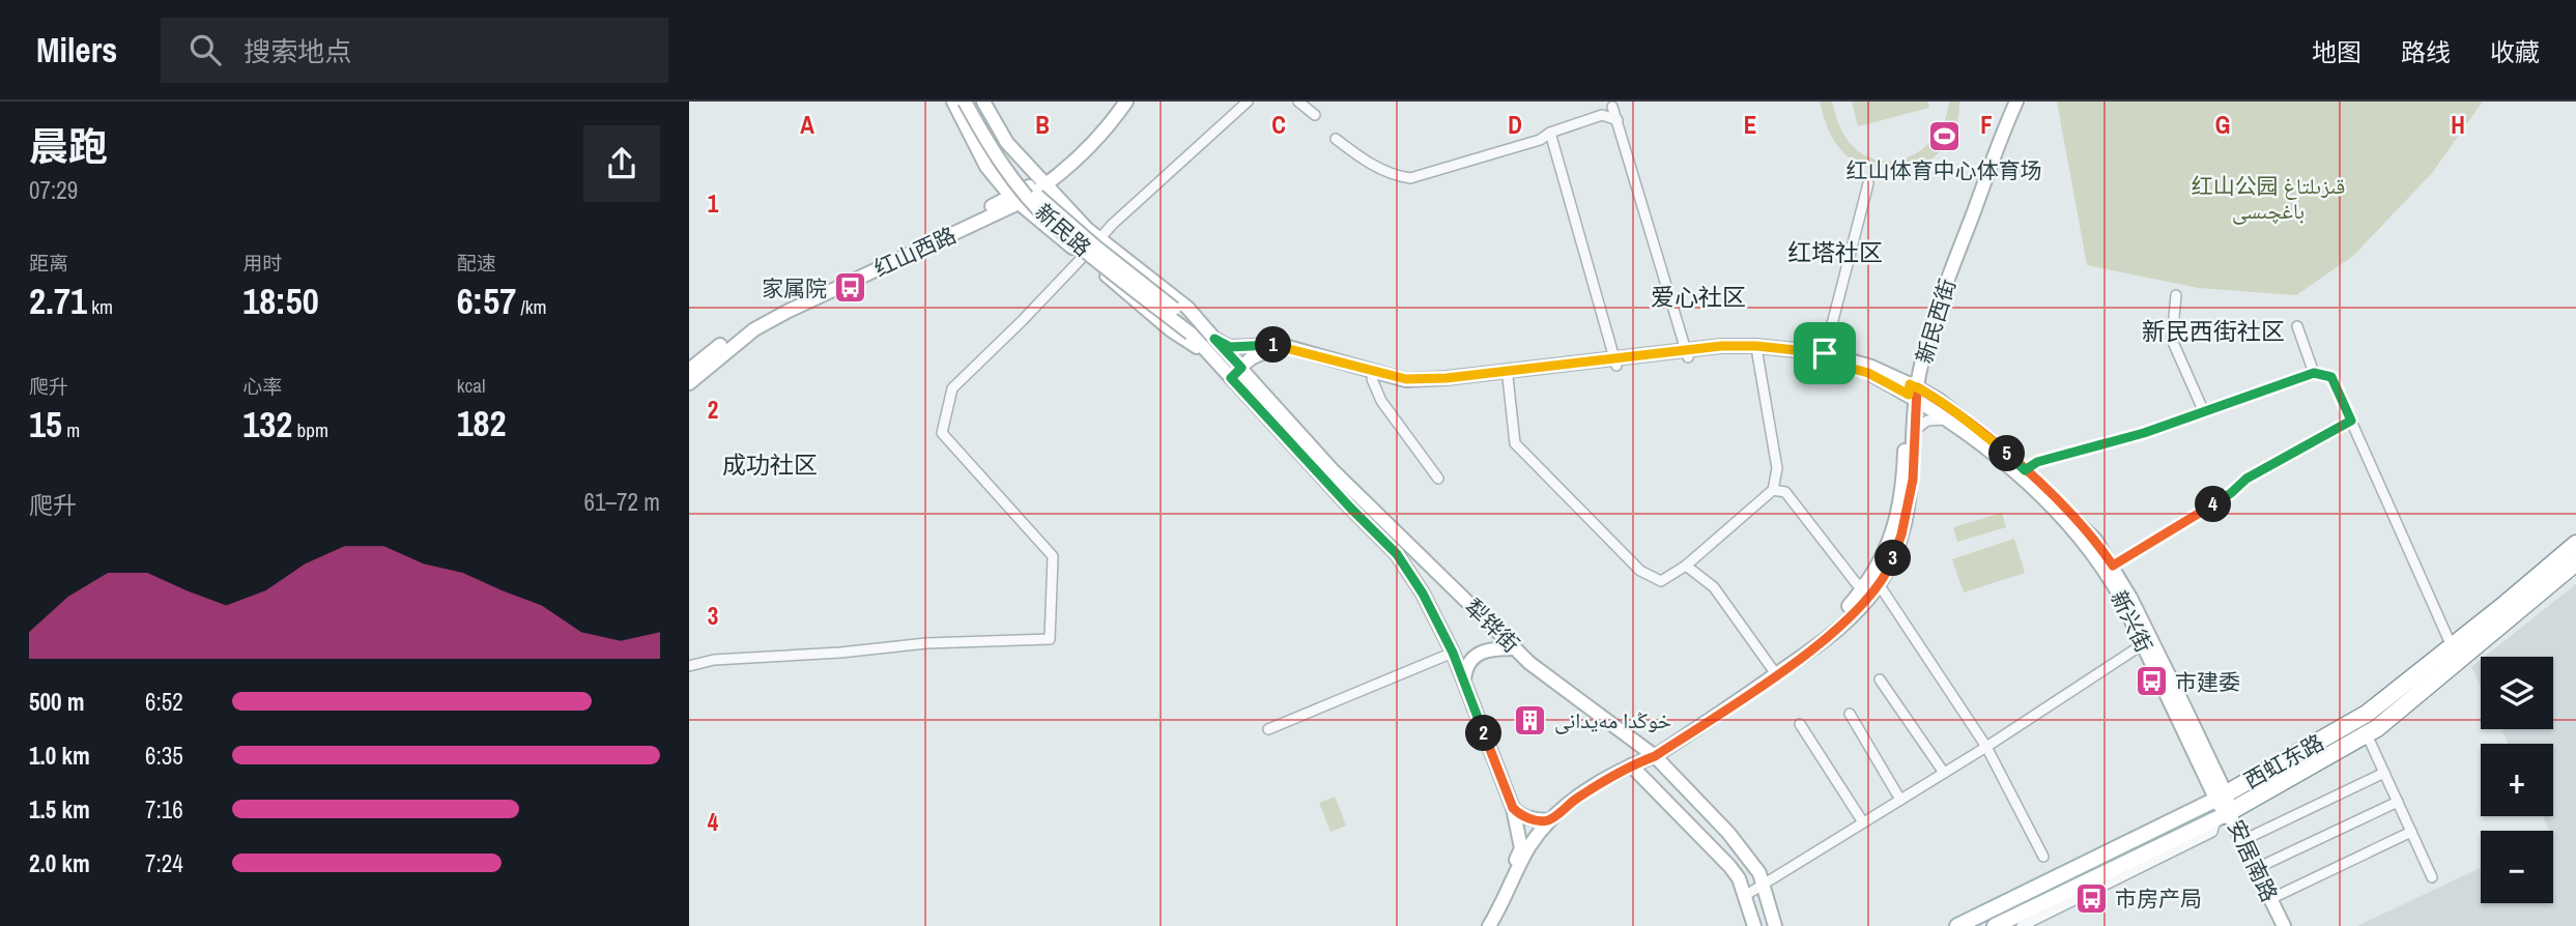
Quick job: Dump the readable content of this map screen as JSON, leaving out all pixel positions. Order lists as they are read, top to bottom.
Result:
{
  "streets": {
    "highway": ["西虹东路"],
    "main road": [
      "新民路",
      "红山西路",
      "新民西街",
      "新兴街",
      "犁铧街",
      "安居南路"
    ]
  },
  "crossings": [
    ["新民路", "犁铧街"],
    ["新民西街", "新兴街"],
    ["新民西街", "犁铧街"],
    ["新兴街", "犁铧街"],
    ["新兴街", "西虹东路"],
    ["新兴街", "安居南路"],
    ["西虹东路", "安居南路"]
  ],
  "districts": [
    "红塔社区",
    "爱心社区",
    "新民西街社区",
    "成功社区"
  ],
  "parks": ["红山公园 قىزىلتاغ باغچىسى"],
  "places": {
    "sports": ["红山体育中心体育场"],
    "bus stop": ["家属院", "市建委", "市房产局"],
    "building": ["خوڭدا مەيدانى"]
  },
  "page": {
    "header": "Milers",
    "search": "搜索地点",
    "nav": ["地图", "路线", "收藏"],
    "heading": ["晨跑", "07:29"],
    "stats": [
      ["距离", "2.71 km"],
      ["用时", "18:50"],
      ["配速", "6:57 /km"],
      ["爬升", "15 m"],
      ["心率", "132 bpm"],
      ["kcal", "182"]
    ],
    "pins": [
      "1",
      "5",
      "4",
      "3",
      "2"
    ],
    "chart": ["爬升", "61–72 m"],
    "map_buttons": ["+", "−"],
    "list": [
      {
        "name": "500 m",
        "note": "6:52"
      },
      {
        "name": "1.0 km",
        "note": "6:35"
      },
      {
        "name": "1.5 km",
        "note": "7:16"
      },
      {
        "name": "2.0 km",
        "note": "7:24"
      }
    ]
  },
  "grid": {
    "columns": [
      "A",
      "B",
      "C",
      "D",
      "E",
      "F",
      "G",
      "H"
    ],
    "rows": [
      "1",
      "2",
      "3",
      "4"
    ]
  }
}
